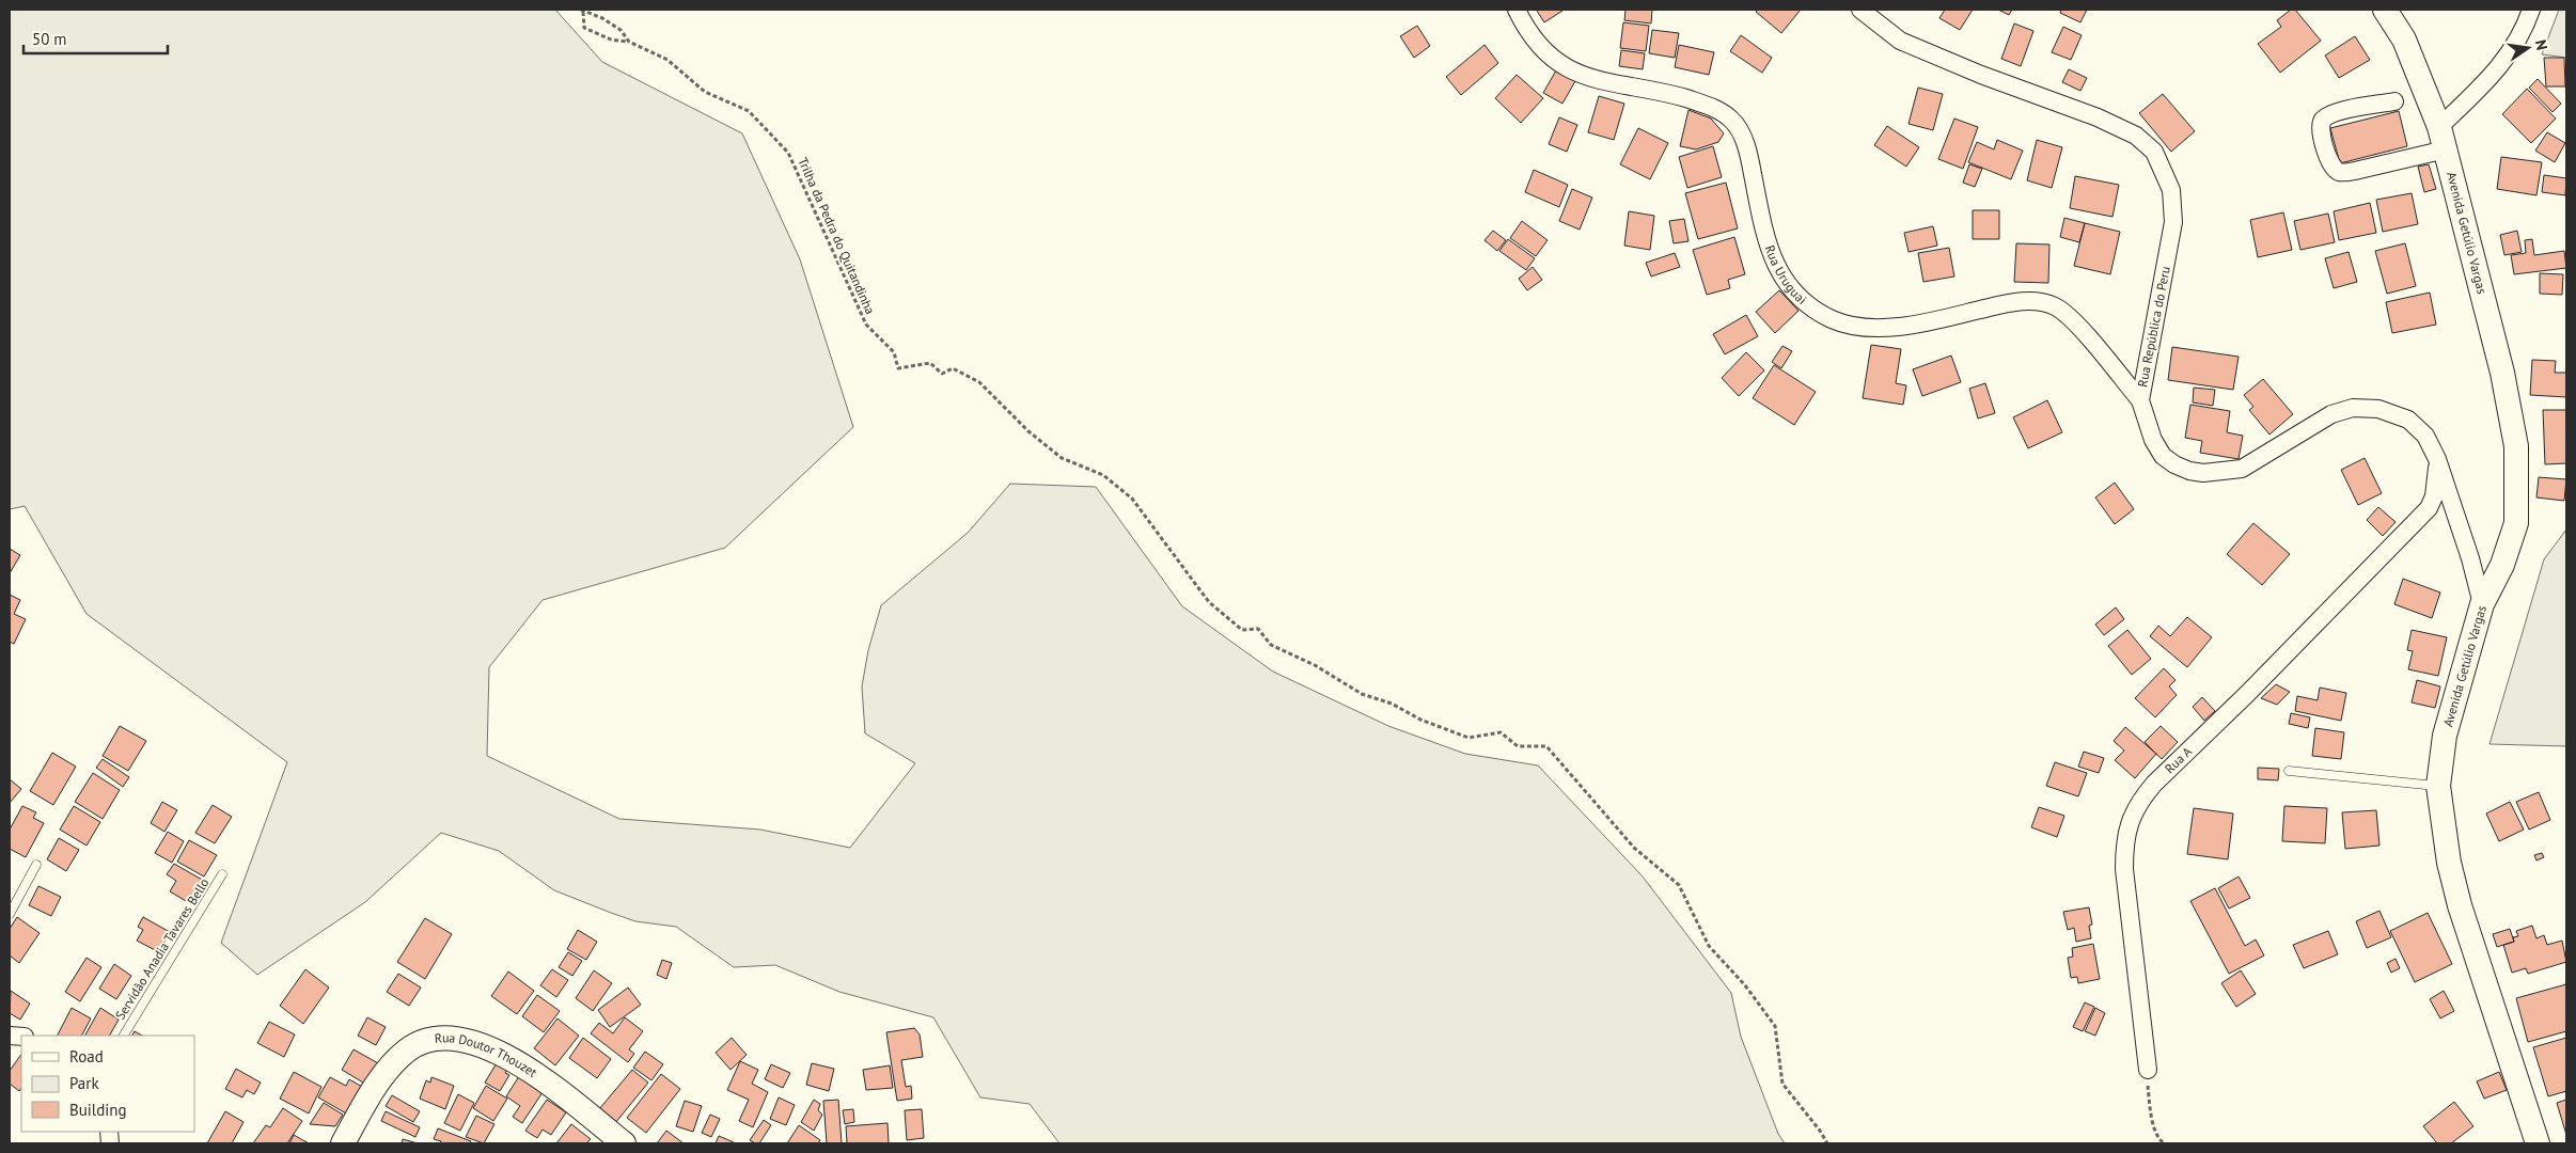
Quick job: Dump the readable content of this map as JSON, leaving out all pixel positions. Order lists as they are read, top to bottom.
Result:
{
  "streets": {
    "street": [
      "Avenida Getúlio Vargas",
      "Rua Uruguai",
      "Rua República do Peru",
      "Rua A",
      "Rua Doutor Thouzet"
    ],
    "lane": ["Servidão Anadia Tavares Bello"],
    "path": ["Trilha da Pedra do Quitandinha"]
  },
  "crossings": [
    ["Avenida Getúlio Vargas", "Rua República do Peru"],
    ["Rua Uruguai", "Rua República do Peru"],
    ["Rua República do Peru", "Rua A"]
  ],
  "legend": ["Road", "Park", "Building"],
  "scale_bar": "50 m",
  "north": "right"
}
